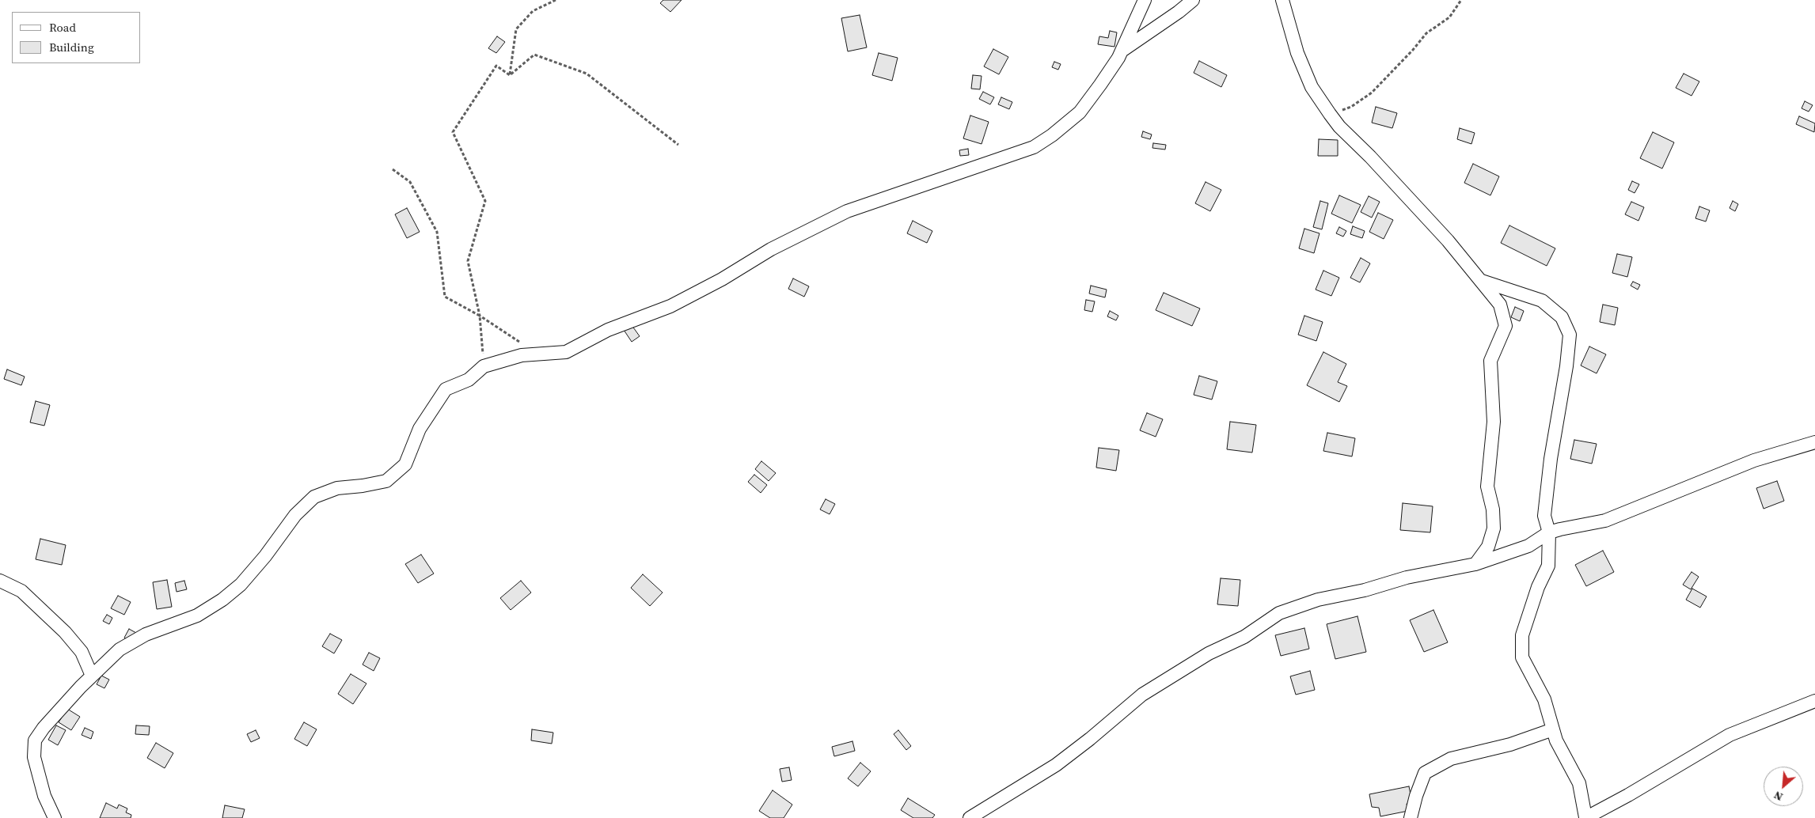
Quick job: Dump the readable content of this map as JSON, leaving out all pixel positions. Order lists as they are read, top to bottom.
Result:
{
  "legend": ["Road", "Building"],
  "north": "bottom left"
}
